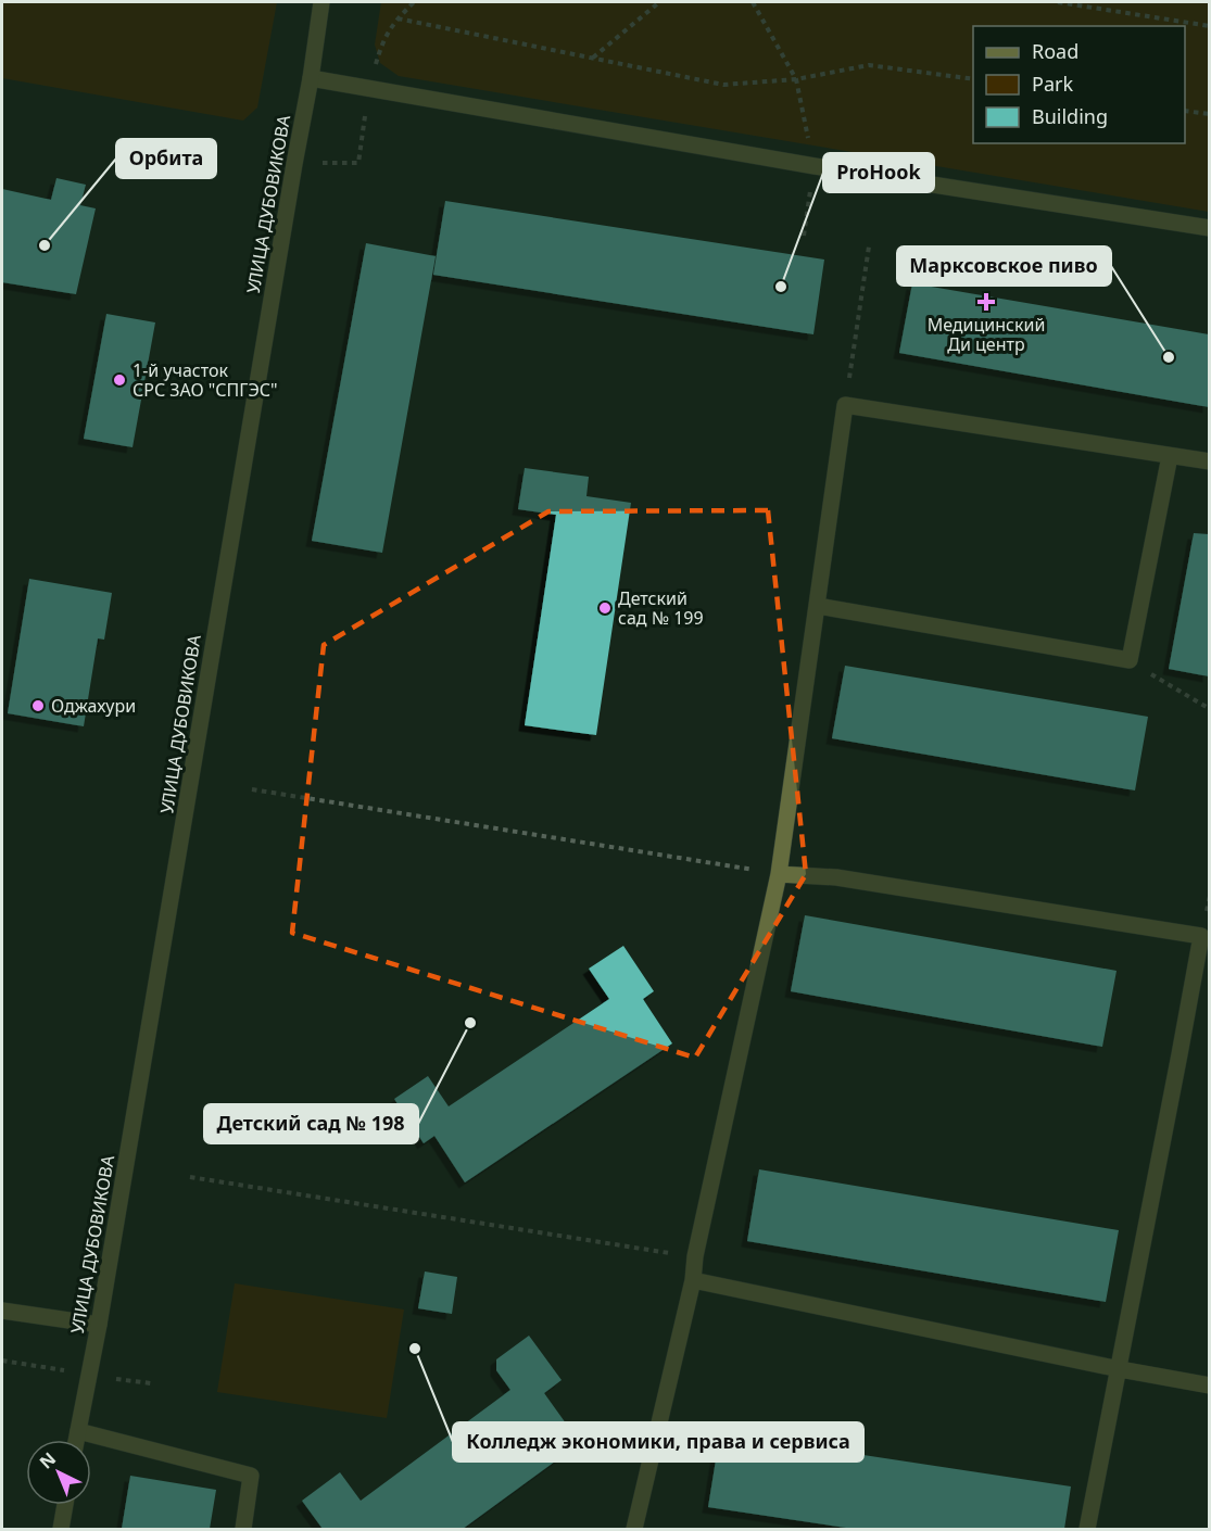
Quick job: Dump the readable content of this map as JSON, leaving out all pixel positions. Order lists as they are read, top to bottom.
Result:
{
  "streets": {
    "street": ["УЛИЦА ДУБОВИКОВА"]
  },
  "places": {
    "other": [
      "Орбита",
      "ProHook",
      "Марксовское пиво",
      "1-й участок СРС ЗАО \"СПГЭС\"",
      "Детский сад № 199",
      "Оджахури",
      "Детский сад № 198",
      "Колледж экономики, права и сервиса"
    ],
    "health": ["Медицинский Ди центр"]
  },
  "legend": ["Road", "Park", "Building"],
  "north": "top left"
}
